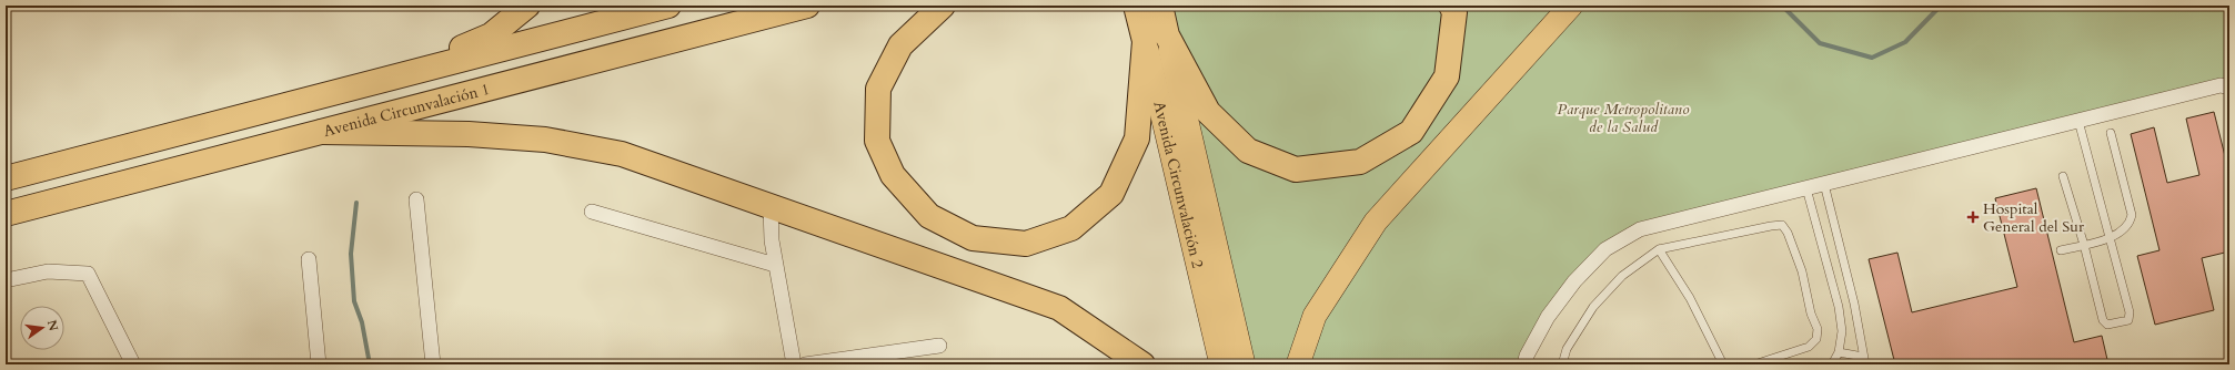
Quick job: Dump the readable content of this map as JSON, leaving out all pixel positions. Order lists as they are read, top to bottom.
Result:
{
  "streets": {
    "highway": ["Avenida Circunvalación 1", "Avenida Circunvalación 2"]
  },
  "parks": ["Parque Metropolitano de la Salud"],
  "places": {
    "health": ["Hospital General del Sur"]
  },
  "north": "right"
}
